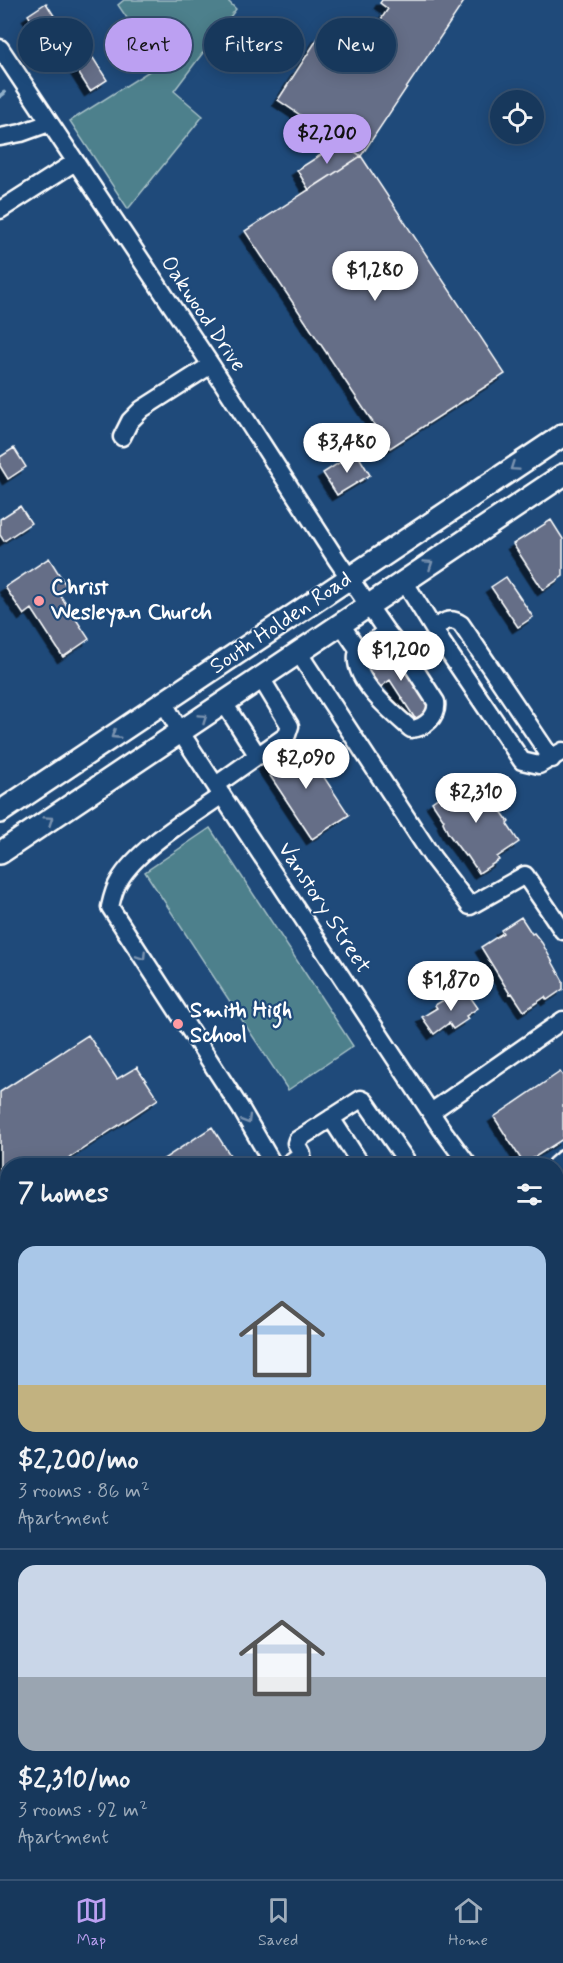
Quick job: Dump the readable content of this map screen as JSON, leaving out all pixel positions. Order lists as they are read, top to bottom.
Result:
{
  "streets": {
    "main road": ["South Holden Road"],
    "street": ["Oakwood Drive", "Vanstory Street"]
  },
  "crossings": [
    ["Oakwood Drive", "South Holden Road"],
    ["South Holden Road", "Vanstory Street"]
  ],
  "places": ["Christ Wesleyan Church", "Smith High School"],
  "page": {
    "chip": [
      "Buy",
      "Rent",
      "Filters",
      "New"
    ],
    "price": [
      "$2,200",
      "$1,280",
      "$3,480",
      "$1,200",
      "$2,090",
      "$2,310",
      "$1,870"
    ],
    "heading": "7 homes",
    "list": [
      {
        "name": "$2,200/mo",
        "note": "3 rooms · 86 m² · Apartment"
      },
      {
        "name": "$2,310/mo",
        "note": "3 rooms · 92 m² · Apartment"
      }
    ],
    "tabs": ["Map", "Saved", "Home"]
  }
}
